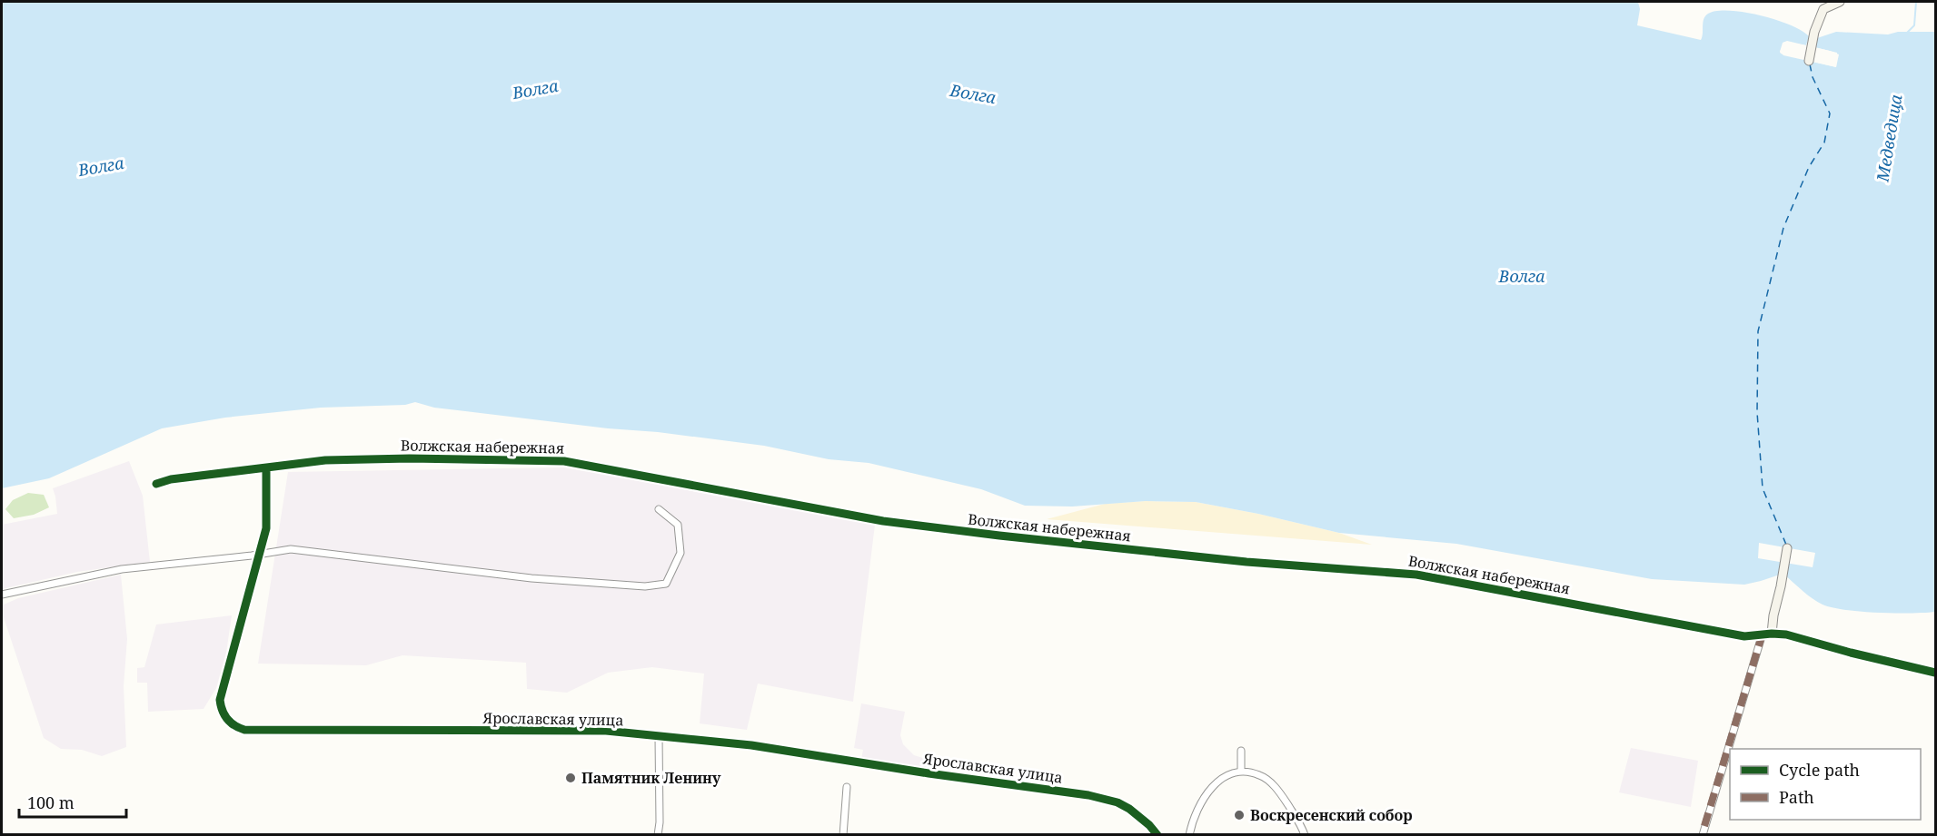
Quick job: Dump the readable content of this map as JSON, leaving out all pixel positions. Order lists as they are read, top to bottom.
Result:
{
  "streets": {
    "street": ["Волжская набережная", "Ярославская улица"]
  },
  "crossings": [
    ["Волжская набережная", "Ярославская улица"]
  ],
  "water": ["Волга", "Медведица"],
  "places": ["Памятник Ленину", "Воскресенский собор"],
  "legend": ["Cycle path", "Path"],
  "scale_bar": "100 m"
}
